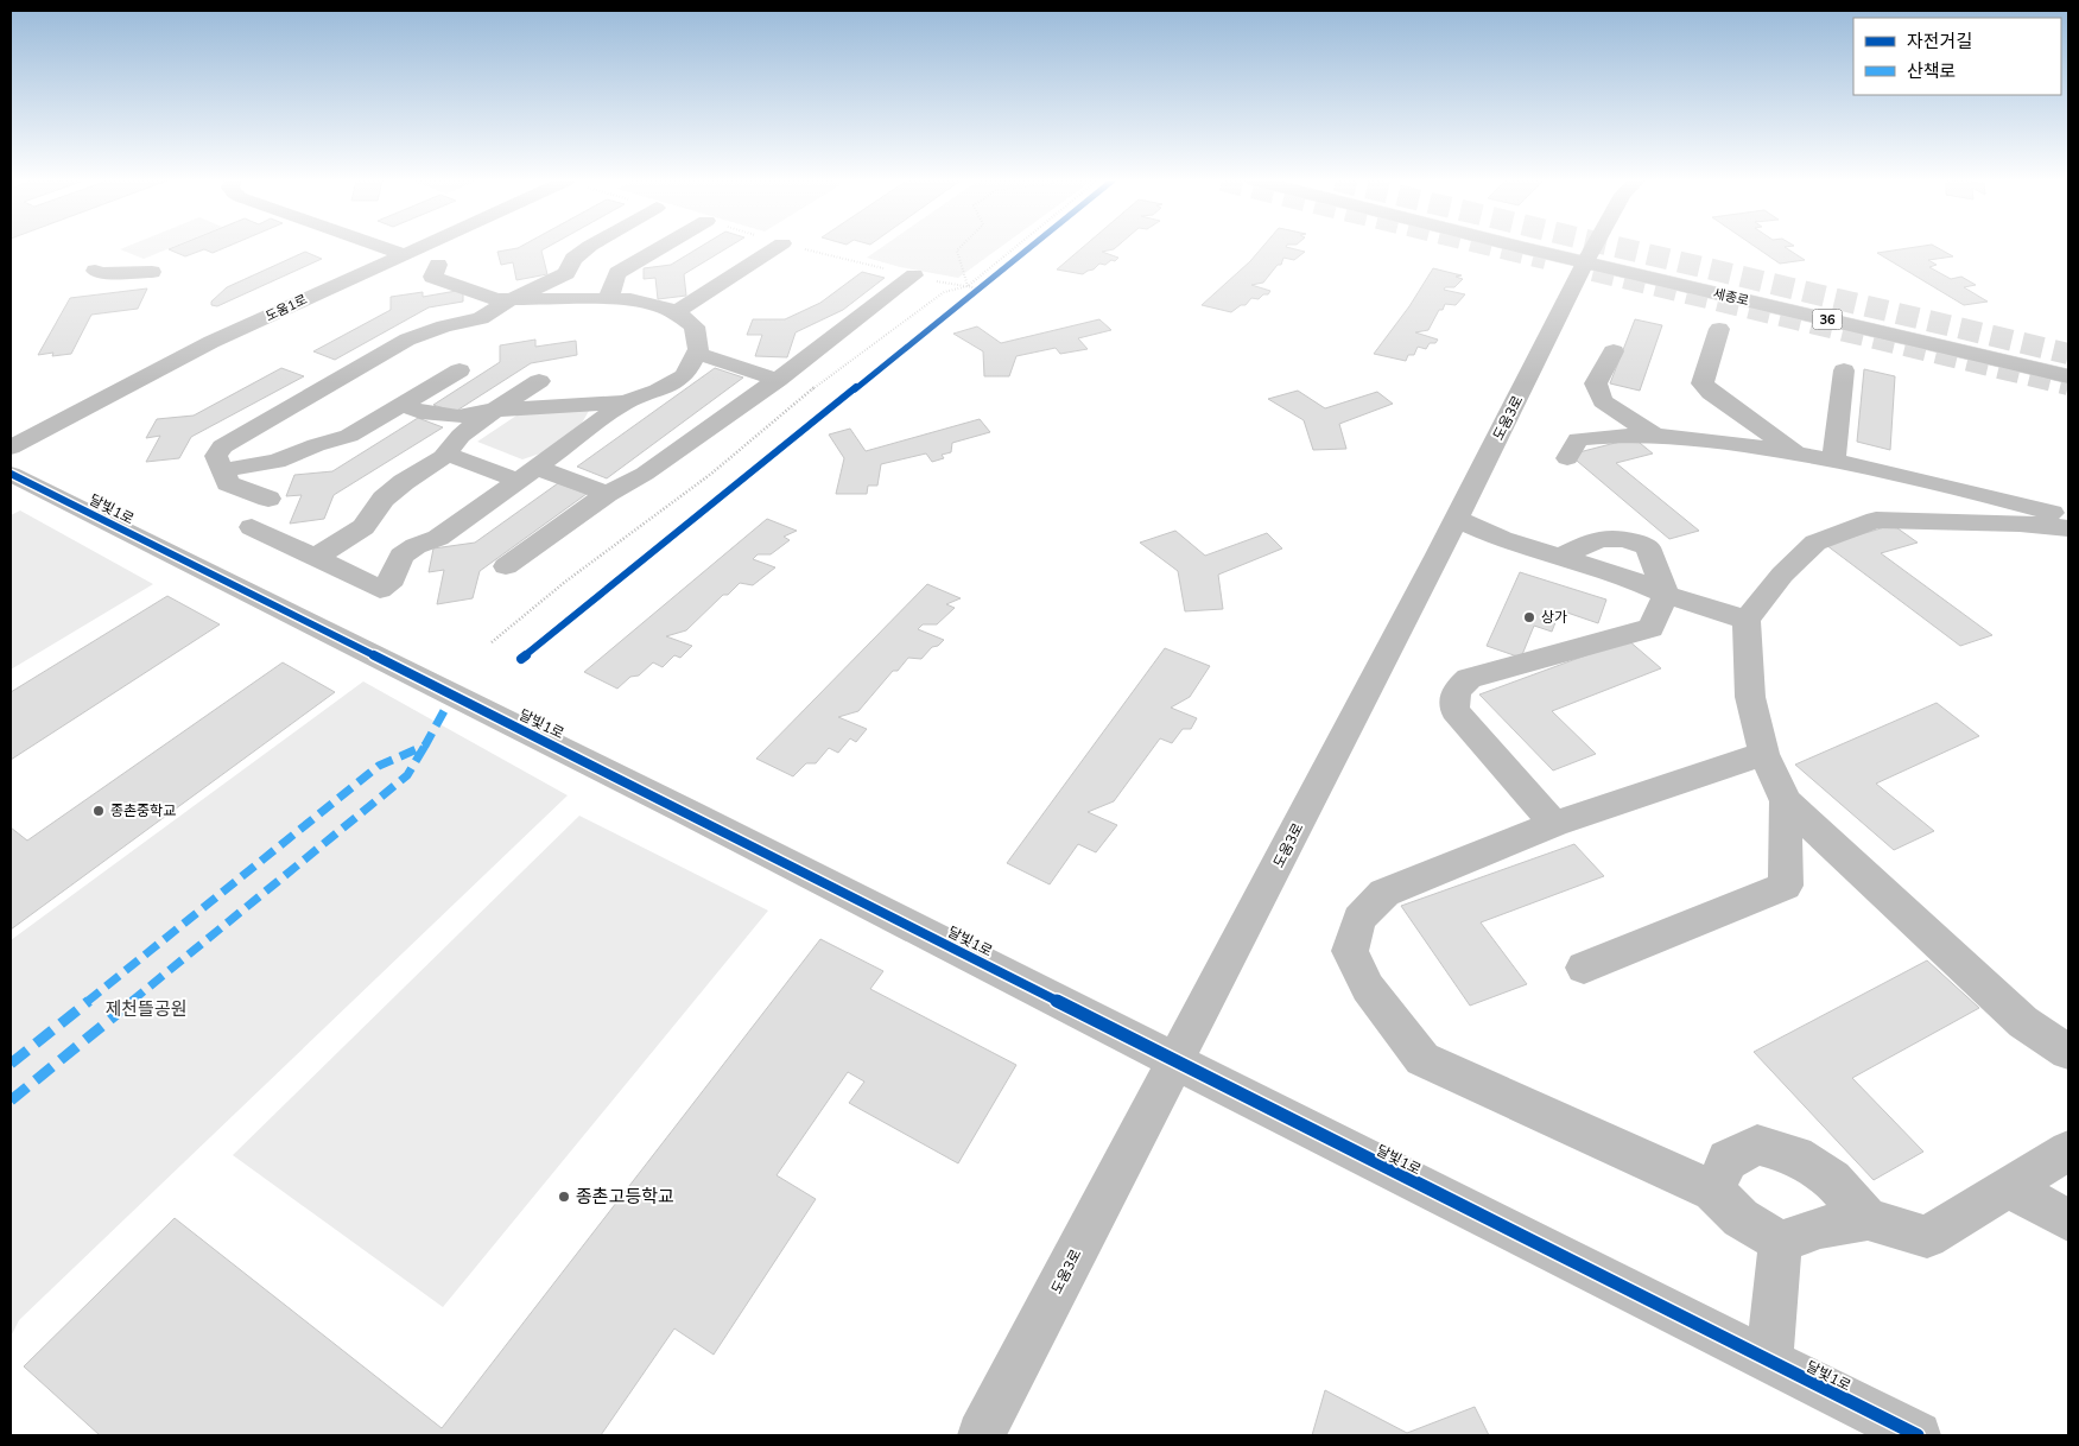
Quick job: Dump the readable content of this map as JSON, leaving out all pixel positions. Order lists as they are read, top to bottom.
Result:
{
  "streets": {
    "main road": ["세종로", "36"],
    "street": ["도움1로", "도움3로", "달빛1로"]
  },
  "crossings": [
    ["세종로", "도움3로"],
    ["도움3로", "달빛1로"]
  ],
  "parks": ["제천뜰공원"],
  "places": ["상가", "종촌중학교", "종촌고등학교"],
  "legend": ["자전거길", "산책로"]
}
